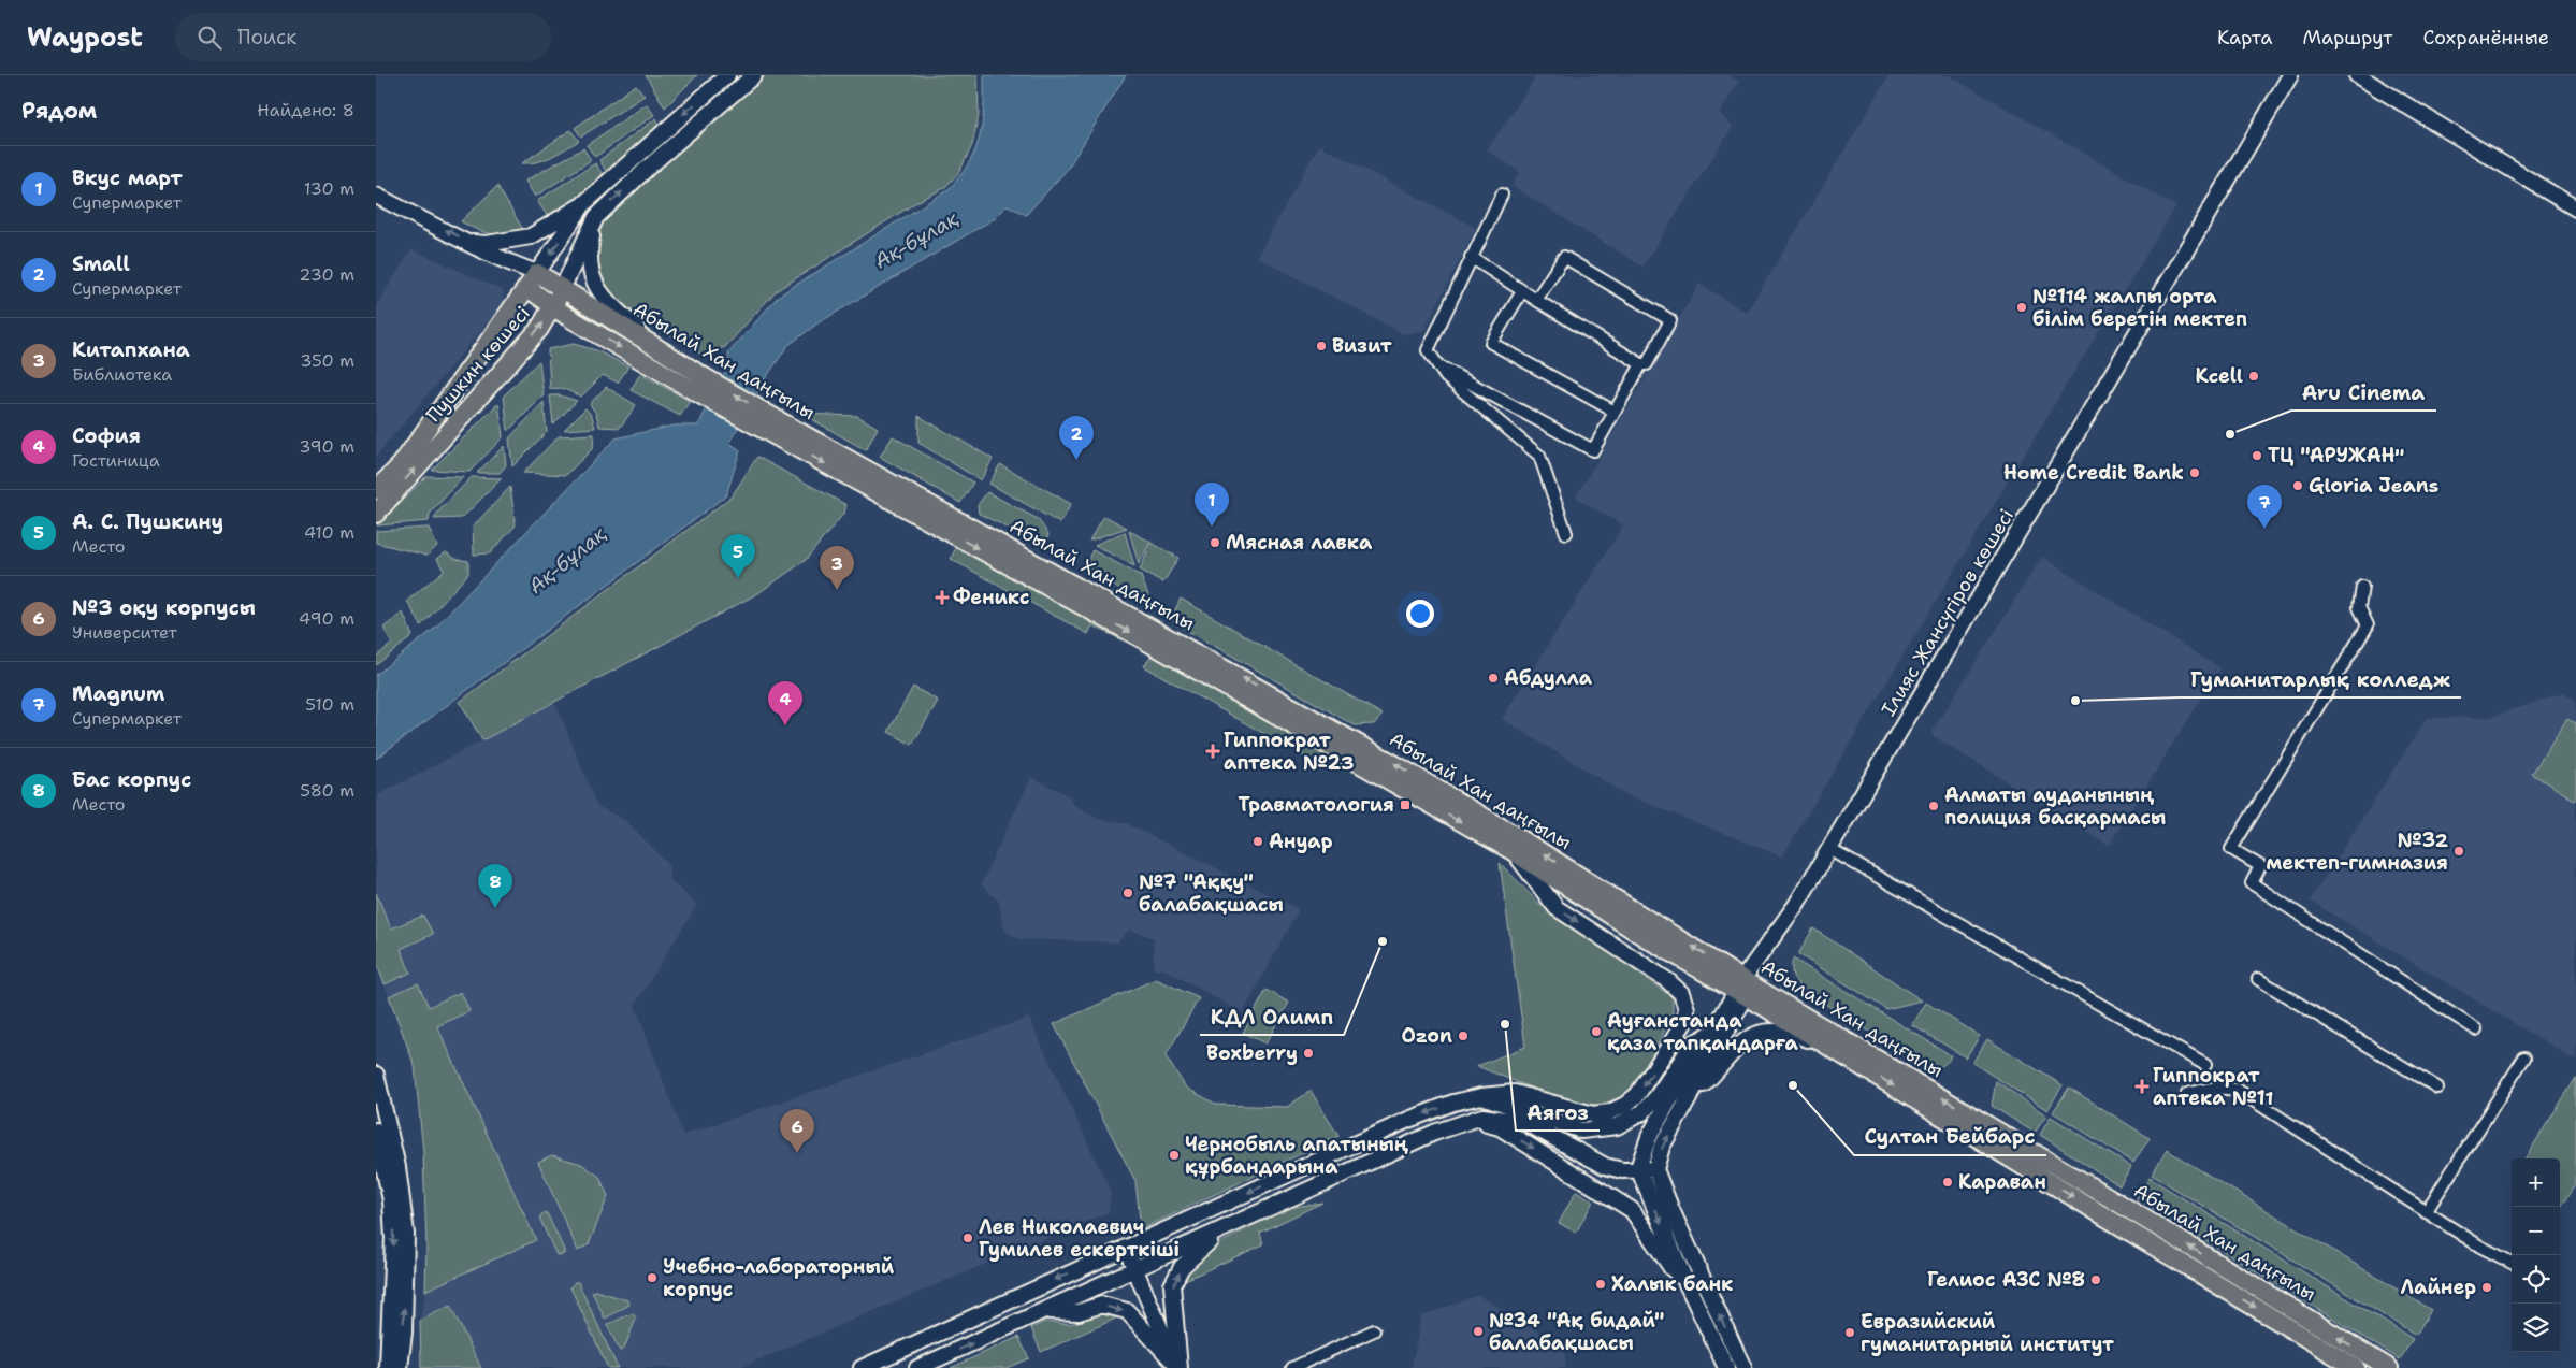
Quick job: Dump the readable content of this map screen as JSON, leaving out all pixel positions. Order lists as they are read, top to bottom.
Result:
{
  "streets": {
    "main road": ["Абылай Хан даңғылы", "Пушкин көшесі", "Ілияс Жансүгіров көшесі"]
  },
  "crossings": [
    ["Абылай Хан даңғылы", "Пушкин көшесі"],
    ["Абылай Хан даңғылы", "Ілияс Жансүгіров көшесі"]
  ],
  "water": ["Ақ-бұлақ"],
  "places": {
    "other": [
      "№114 жалпы орта білім беретін мектеп",
      "Визит",
      "Kcell",
      "Aru Cinema",
      "ТЦ \"АРУЖАН\"",
      "Home Credit Bank",
      "Gloria Jeans",
      "Мясная лавка",
      "Абдулла",
      "Гуманитарлық колледж",
      "Алматы ауданының полиция басқармасы",
      "Ануар",
      "№32 мектеп-гимназия",
      "№7 \"Аққу\" балабақшасы",
      "КДЛ Олимп",
      "Аягоз",
      "Ауғанстанда қаза тапқандарға",
      "Ozon",
      "Boxberry",
      "Султан Бейбарс",
      "Чернобыль апатының құрбандарына",
      "Караван",
      "Лев Николаевич Гумилев ескерткіші",
      "Учебно-лабораторный корпус",
      "Гелиос АЗС №8",
      "Халык банк",
      "Лайнер",
      "№34 \"Ақ бидай\" балабақшасы",
      "Евразийский гуманитарный институт"
    ],
    "health": ["Феникс", "Гиппократ аптека №23", "Гиппократ аптека №11"],
    "transit": ["Травматология"]
  },
  "page": {
    "header": "Waypost",
    "search": "Поиск",
    "nav": ["Карта", "Маршрут", "Сохранённые"],
    "heading": ["Рядом", "Найдено: 8"],
    "list": [
      {
        "mark": "1",
        "name": "Вкус март",
        "note": "Супермаркет",
        "value": "130 m"
      },
      {
        "mark": "2",
        "name": "Small",
        "note": "Супермаркет",
        "value": "230 m"
      },
      {
        "mark": "3",
        "name": "Китапхана",
        "note": "Библиотека",
        "value": "350 m"
      },
      {
        "mark": "4",
        "name": "София",
        "note": "Гостиница",
        "value": "390 m"
      },
      {
        "mark": "5",
        "name": "А. С. Пушкину",
        "note": "Место",
        "value": "410 m"
      },
      {
        "mark": "6",
        "name": "№3 оқу корпусы",
        "note": "Университет",
        "value": "490 m"
      },
      {
        "mark": "7",
        "name": "Magnum",
        "note": "Супермаркет",
        "value": "510 m"
      },
      {
        "mark": "8",
        "name": "Бас корпус",
        "note": "Место",
        "value": "580 m"
      }
    ],
    "pins": [
      "2",
      "1",
      "7",
      "5",
      "3",
      "4",
      "8",
      "6"
    ],
    "map_buttons": ["+", "−"]
  }
}
